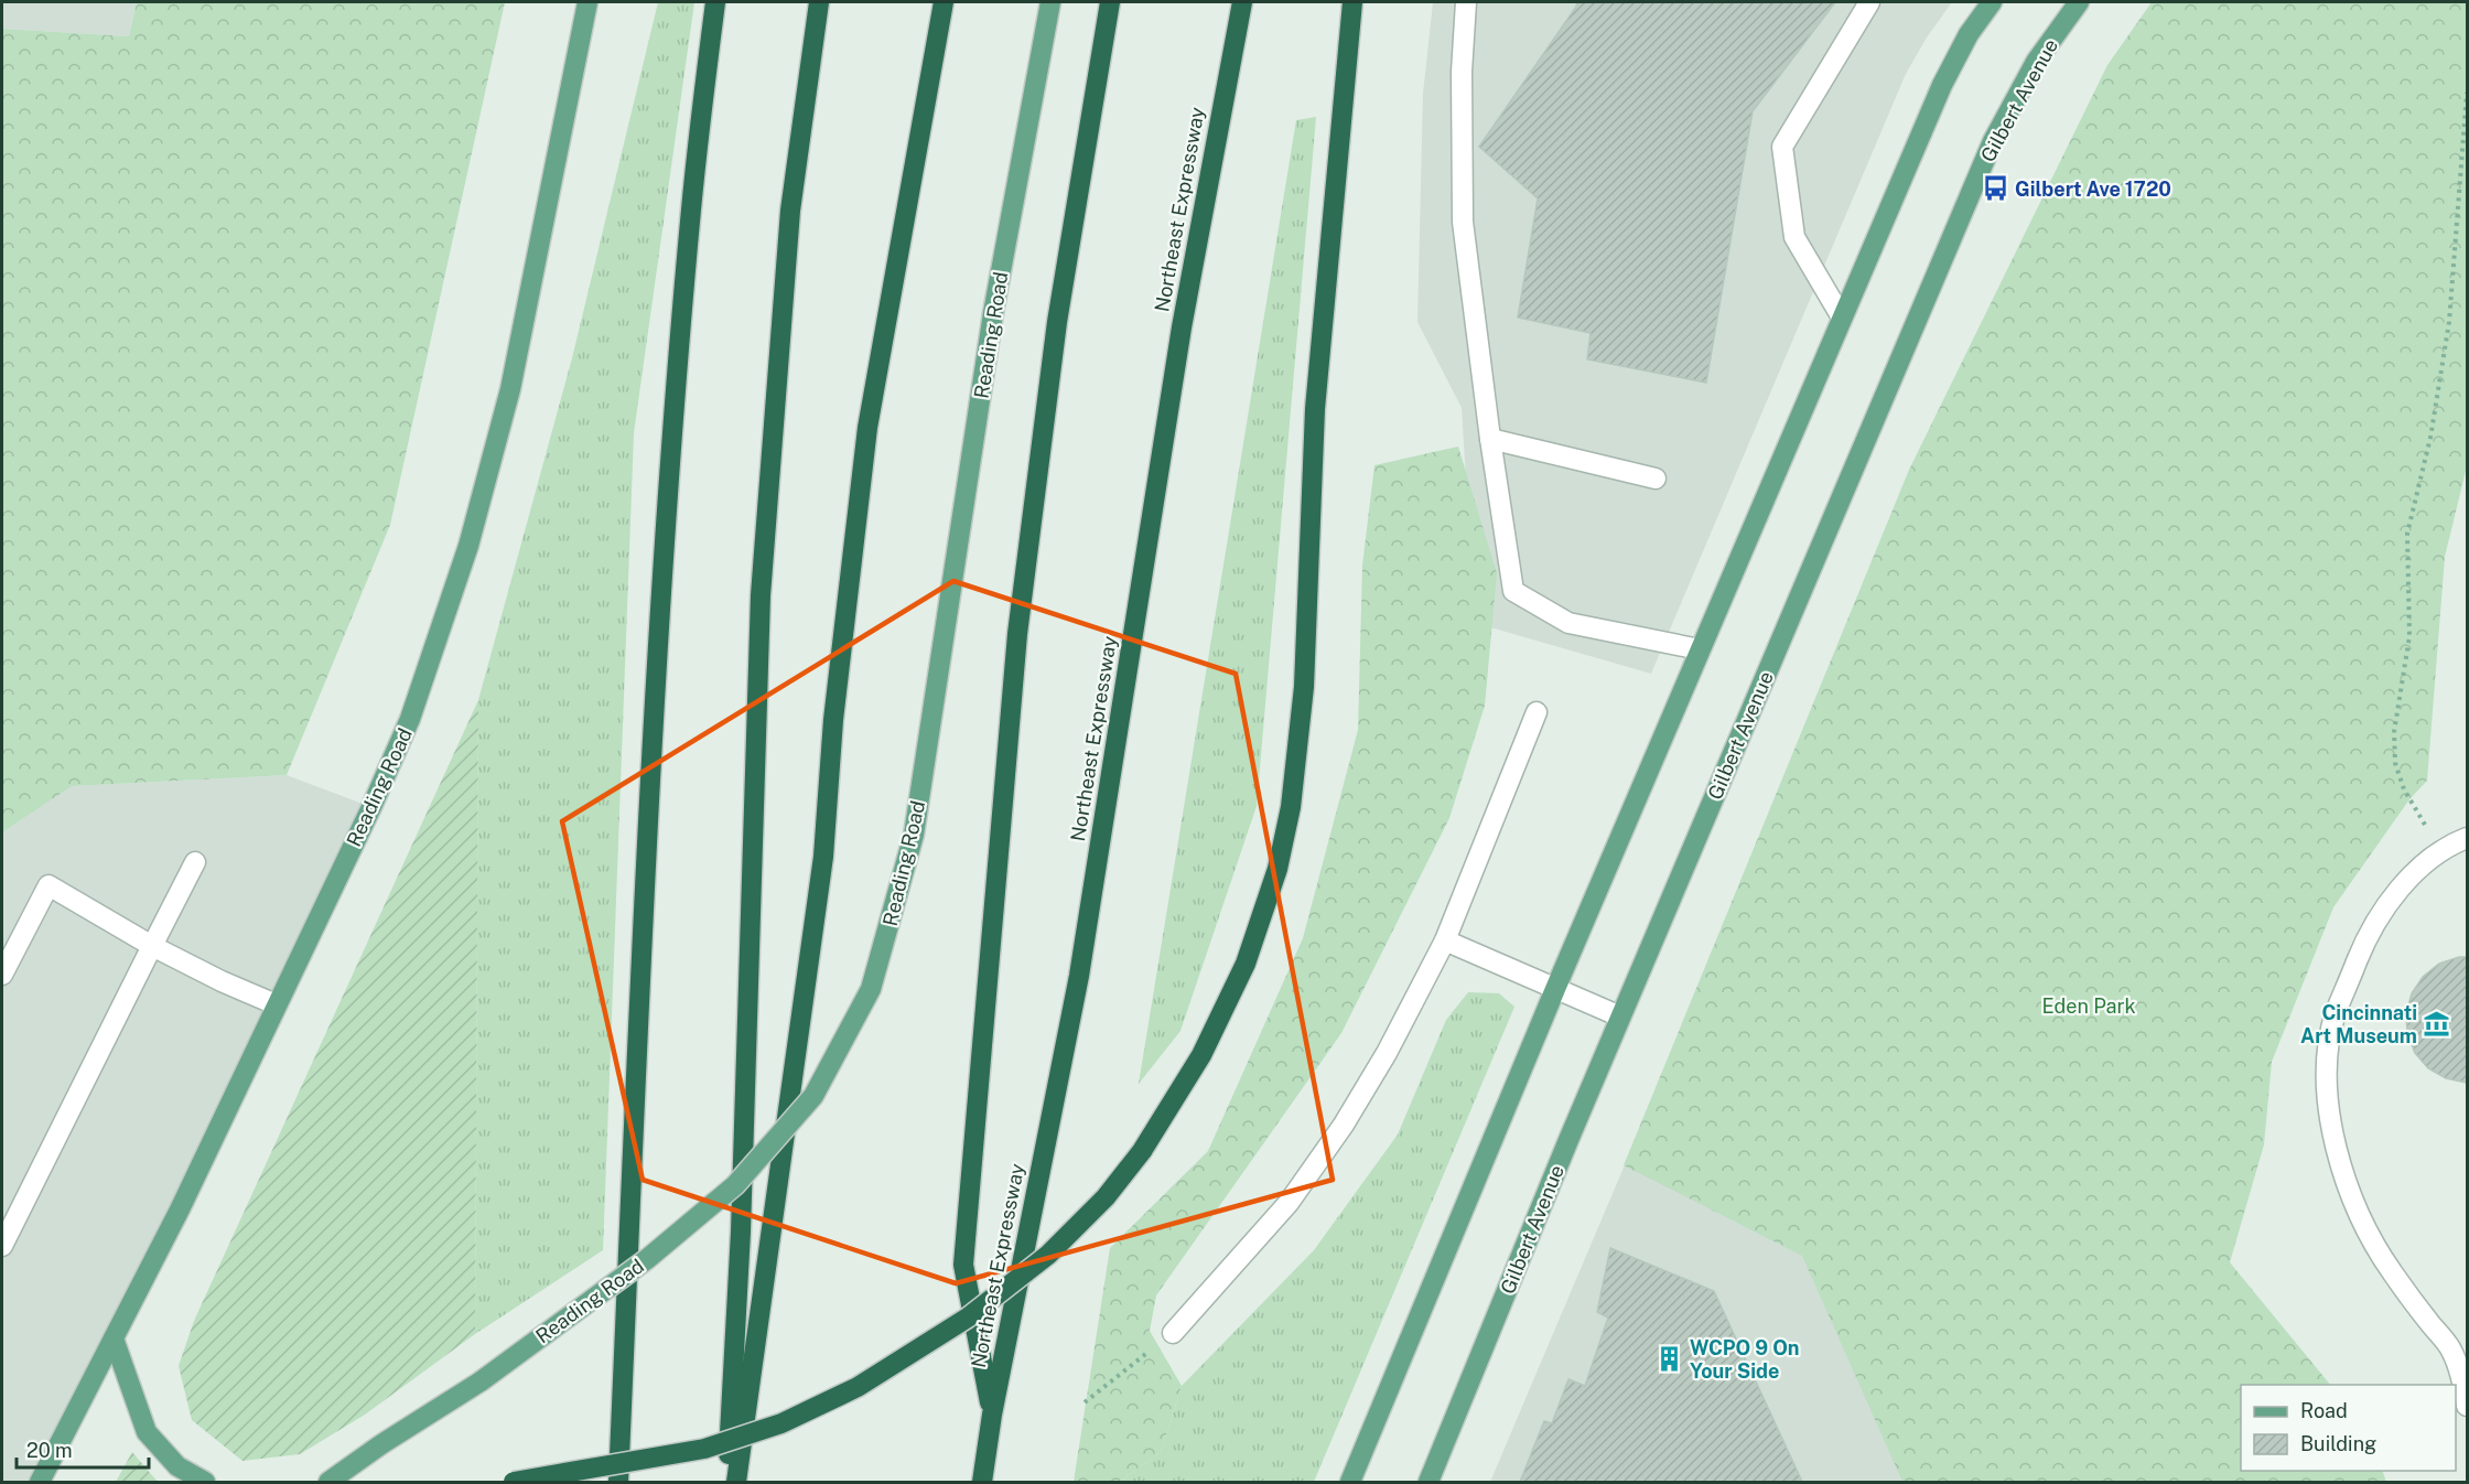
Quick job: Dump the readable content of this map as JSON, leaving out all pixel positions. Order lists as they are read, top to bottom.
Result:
{
  "streets": {
    "highway": ["Northeast Expressway"],
    "main road": ["Gilbert Avenue", "Reading Road"]
  },
  "parks": ["Eden Park"],
  "places": {
    "bus stop": ["Gilbert Ave 1720"],
    "museum": ["Cincinnati Art Museum"],
    "building": ["WCPO 9 On Your Side"]
  },
  "legend": ["Road", "Building"],
  "scale_bar": "20 m"
}
